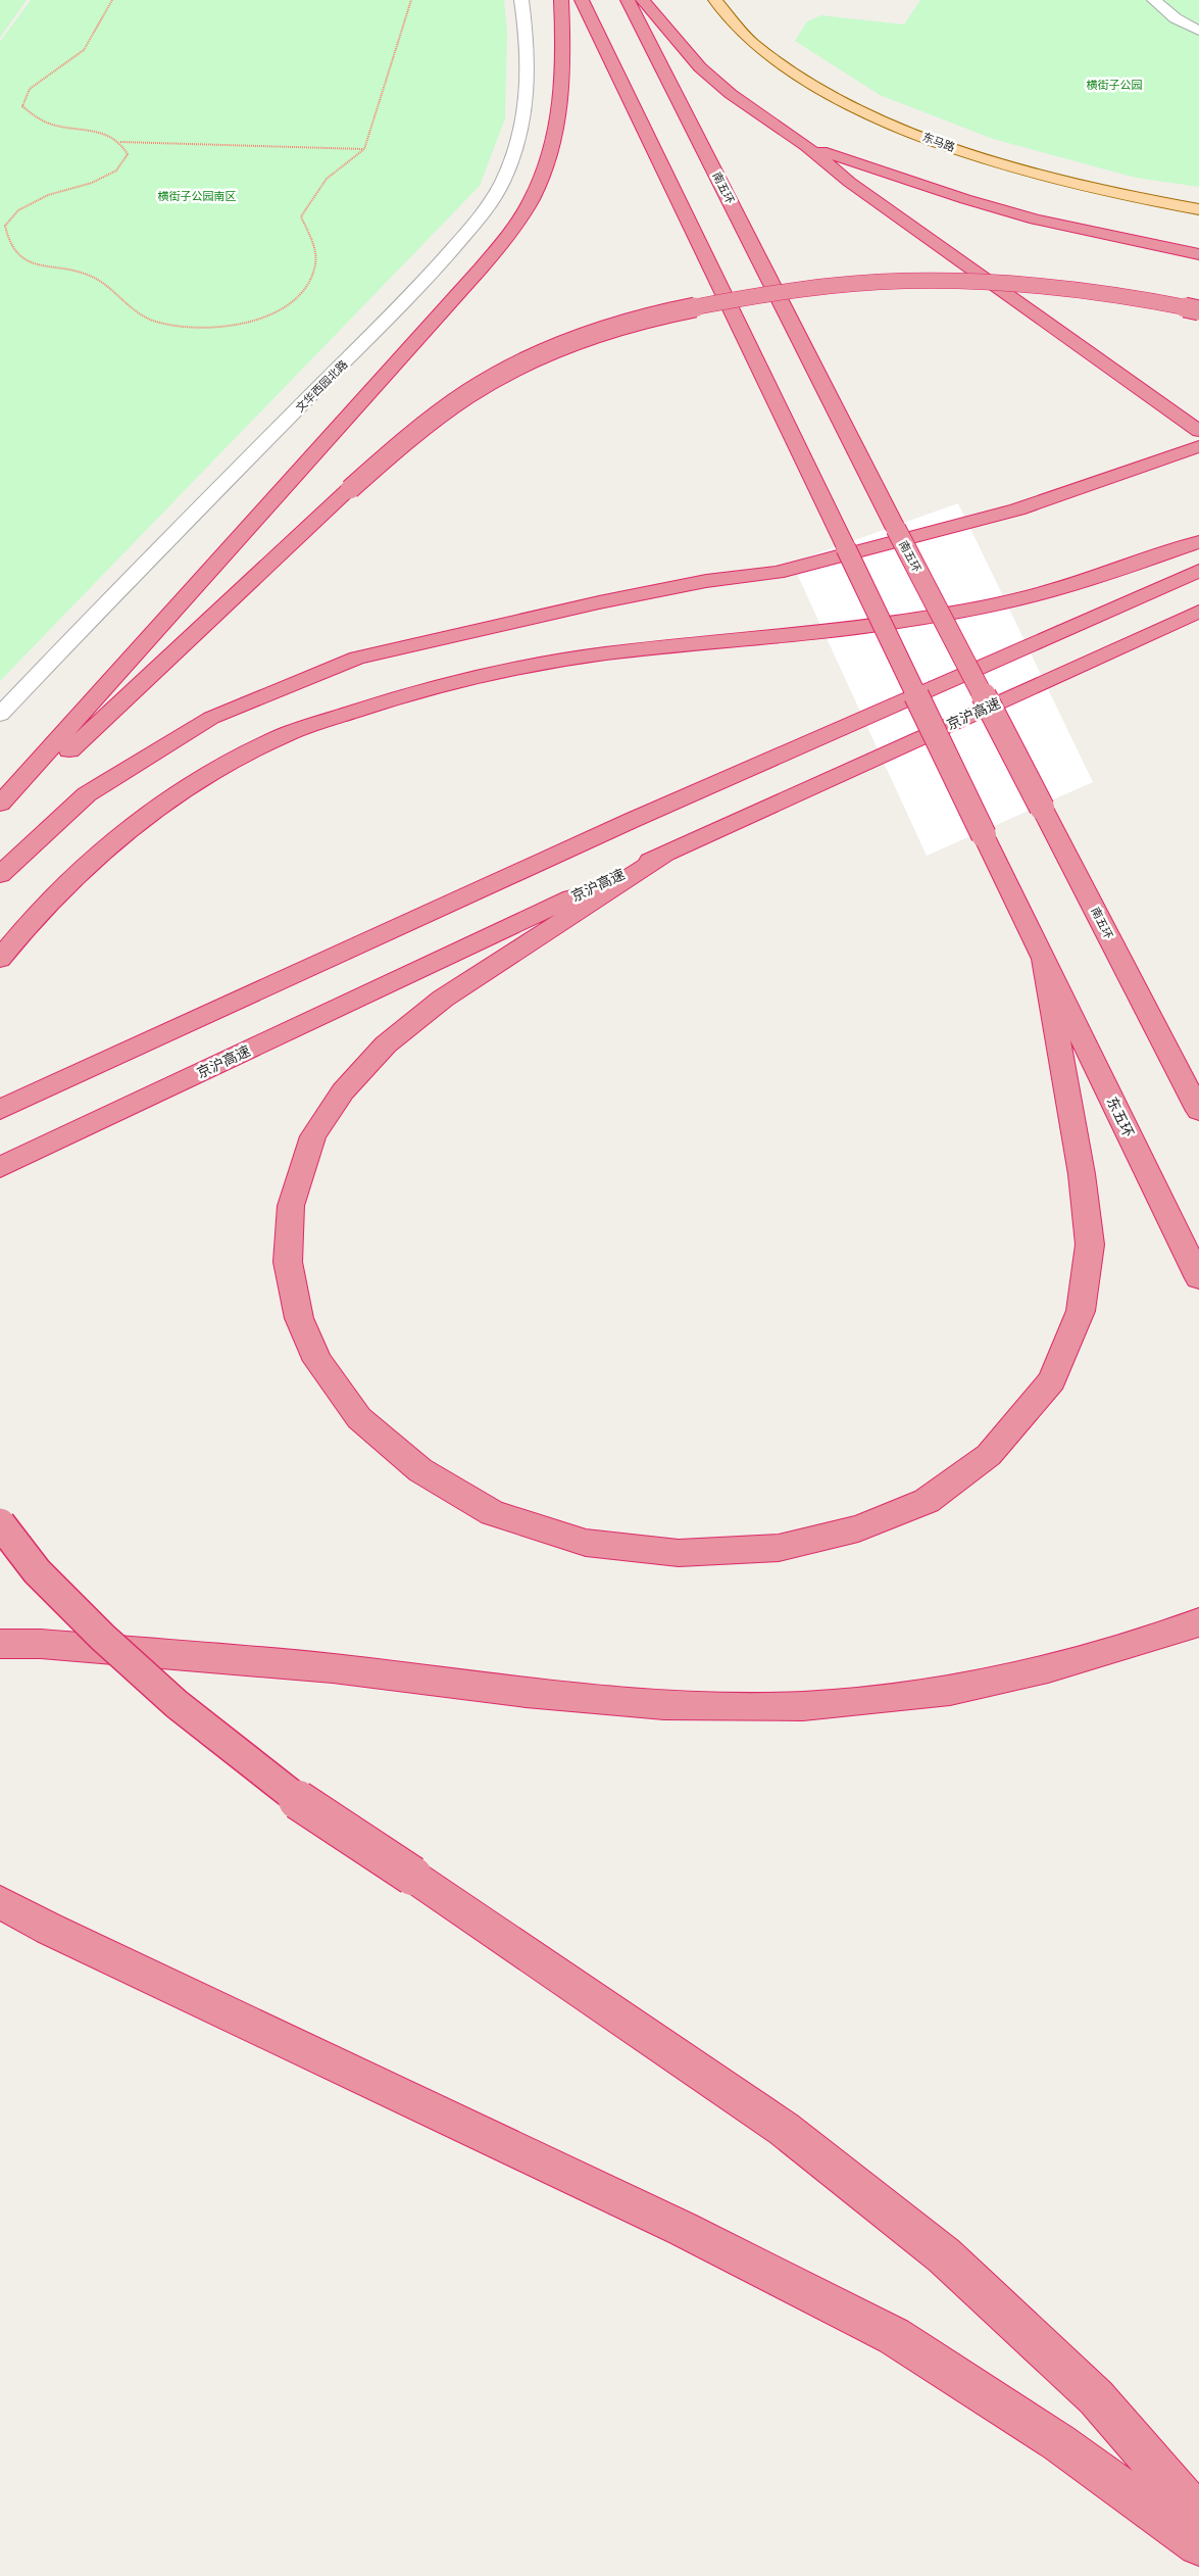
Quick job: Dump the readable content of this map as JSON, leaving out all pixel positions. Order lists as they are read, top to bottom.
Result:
{
  "streets": {
    "highway": ["南五环", "京沪高速", "东五环"],
    "main road": ["东马路"],
    "street": ["文华西园北路"]
  },
  "parks": ["横街子公园", "横街子公园南区"]
}
